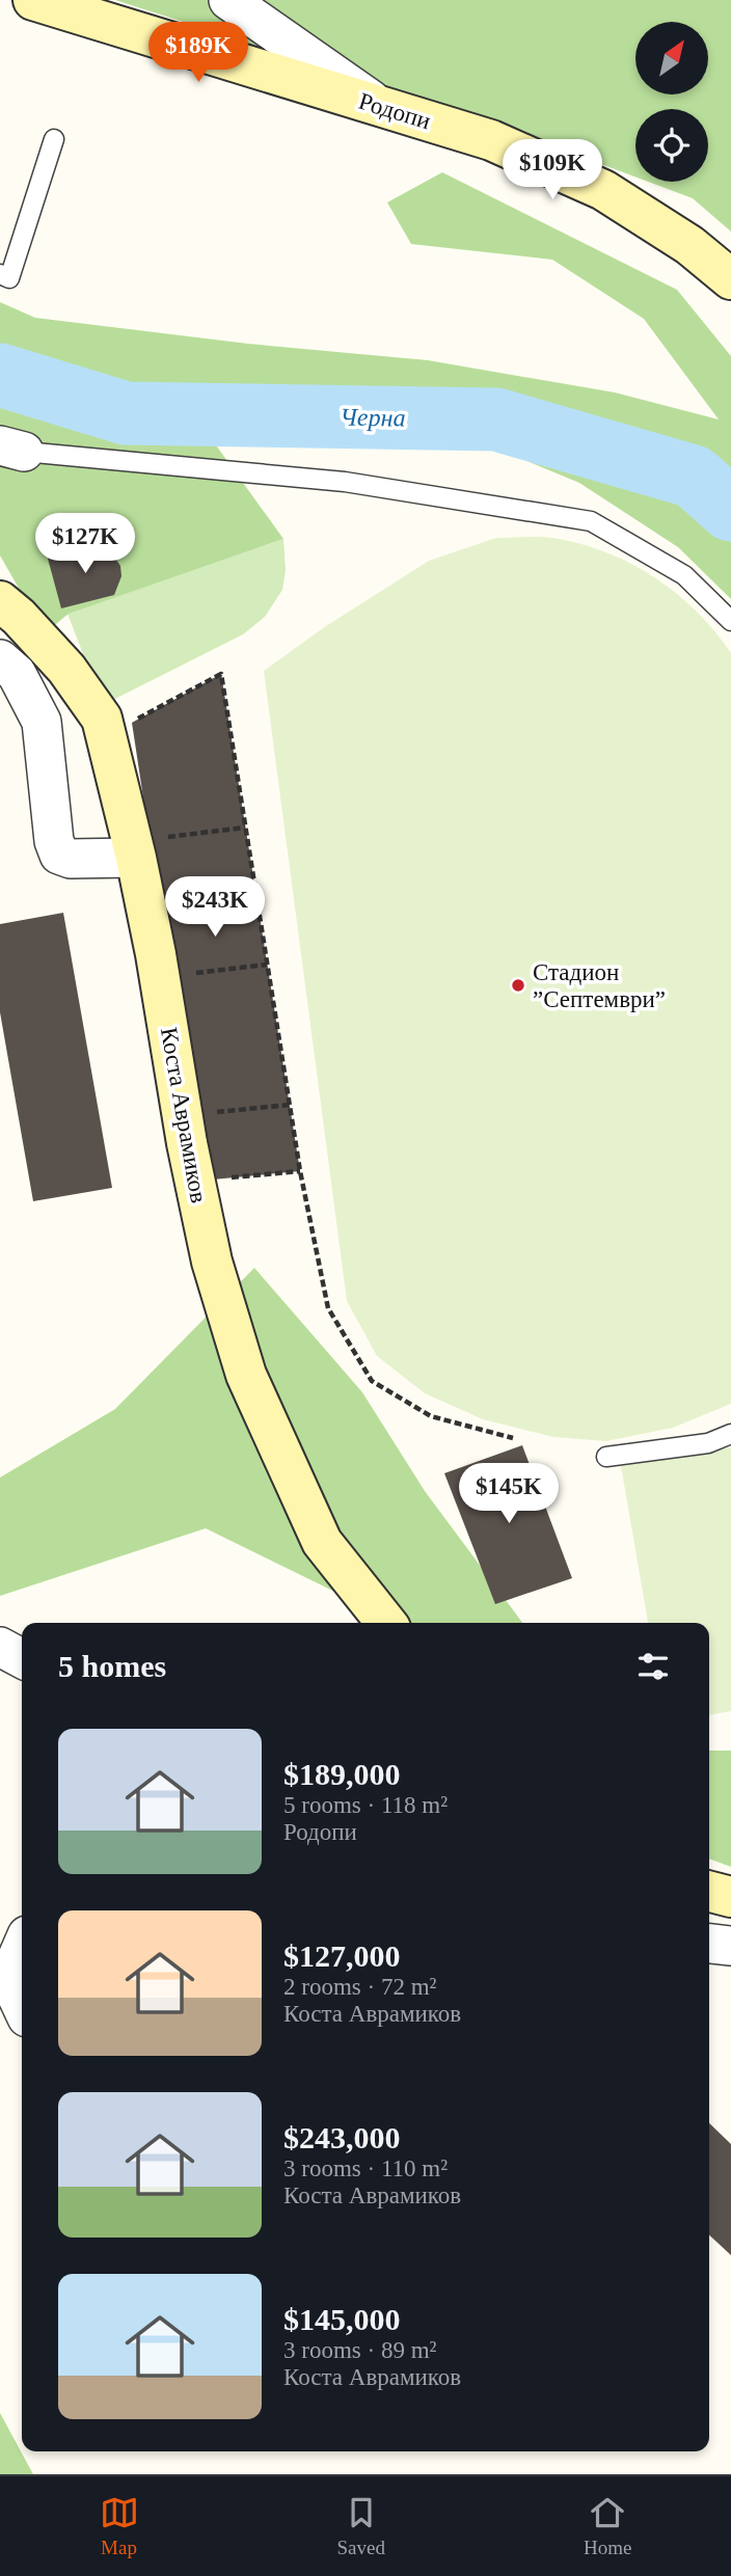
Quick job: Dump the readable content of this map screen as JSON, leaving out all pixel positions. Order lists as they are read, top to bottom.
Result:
{
  "streets": {
    "street": ["Родопи", "Коста Аврамиков"]
  },
  "water": ["Черна"],
  "places": ["Стадион ”Септември”"],
  "north": "top right",
  "page": {
    "price": [
      "$189K",
      "$109K",
      "$127K",
      "$243K",
      "$145K"
    ],
    "heading": "5 homes",
    "list": [
      {
        "name": "$189,000",
        "note": "5 rooms · 118 m² · Родопи"
      },
      {
        "name": "$127,000",
        "note": "2 rooms · 72 m² · Коста Аврамиков"
      },
      {
        "name": "$243,000",
        "note": "3 rooms · 110 m² · Коста Аврамиков"
      },
      {
        "name": "$145,000",
        "note": "3 rooms · 89 m² · Коста Аврамиков"
      }
    ],
    "tabs": ["Map", "Saved", "Home"]
  }
}
